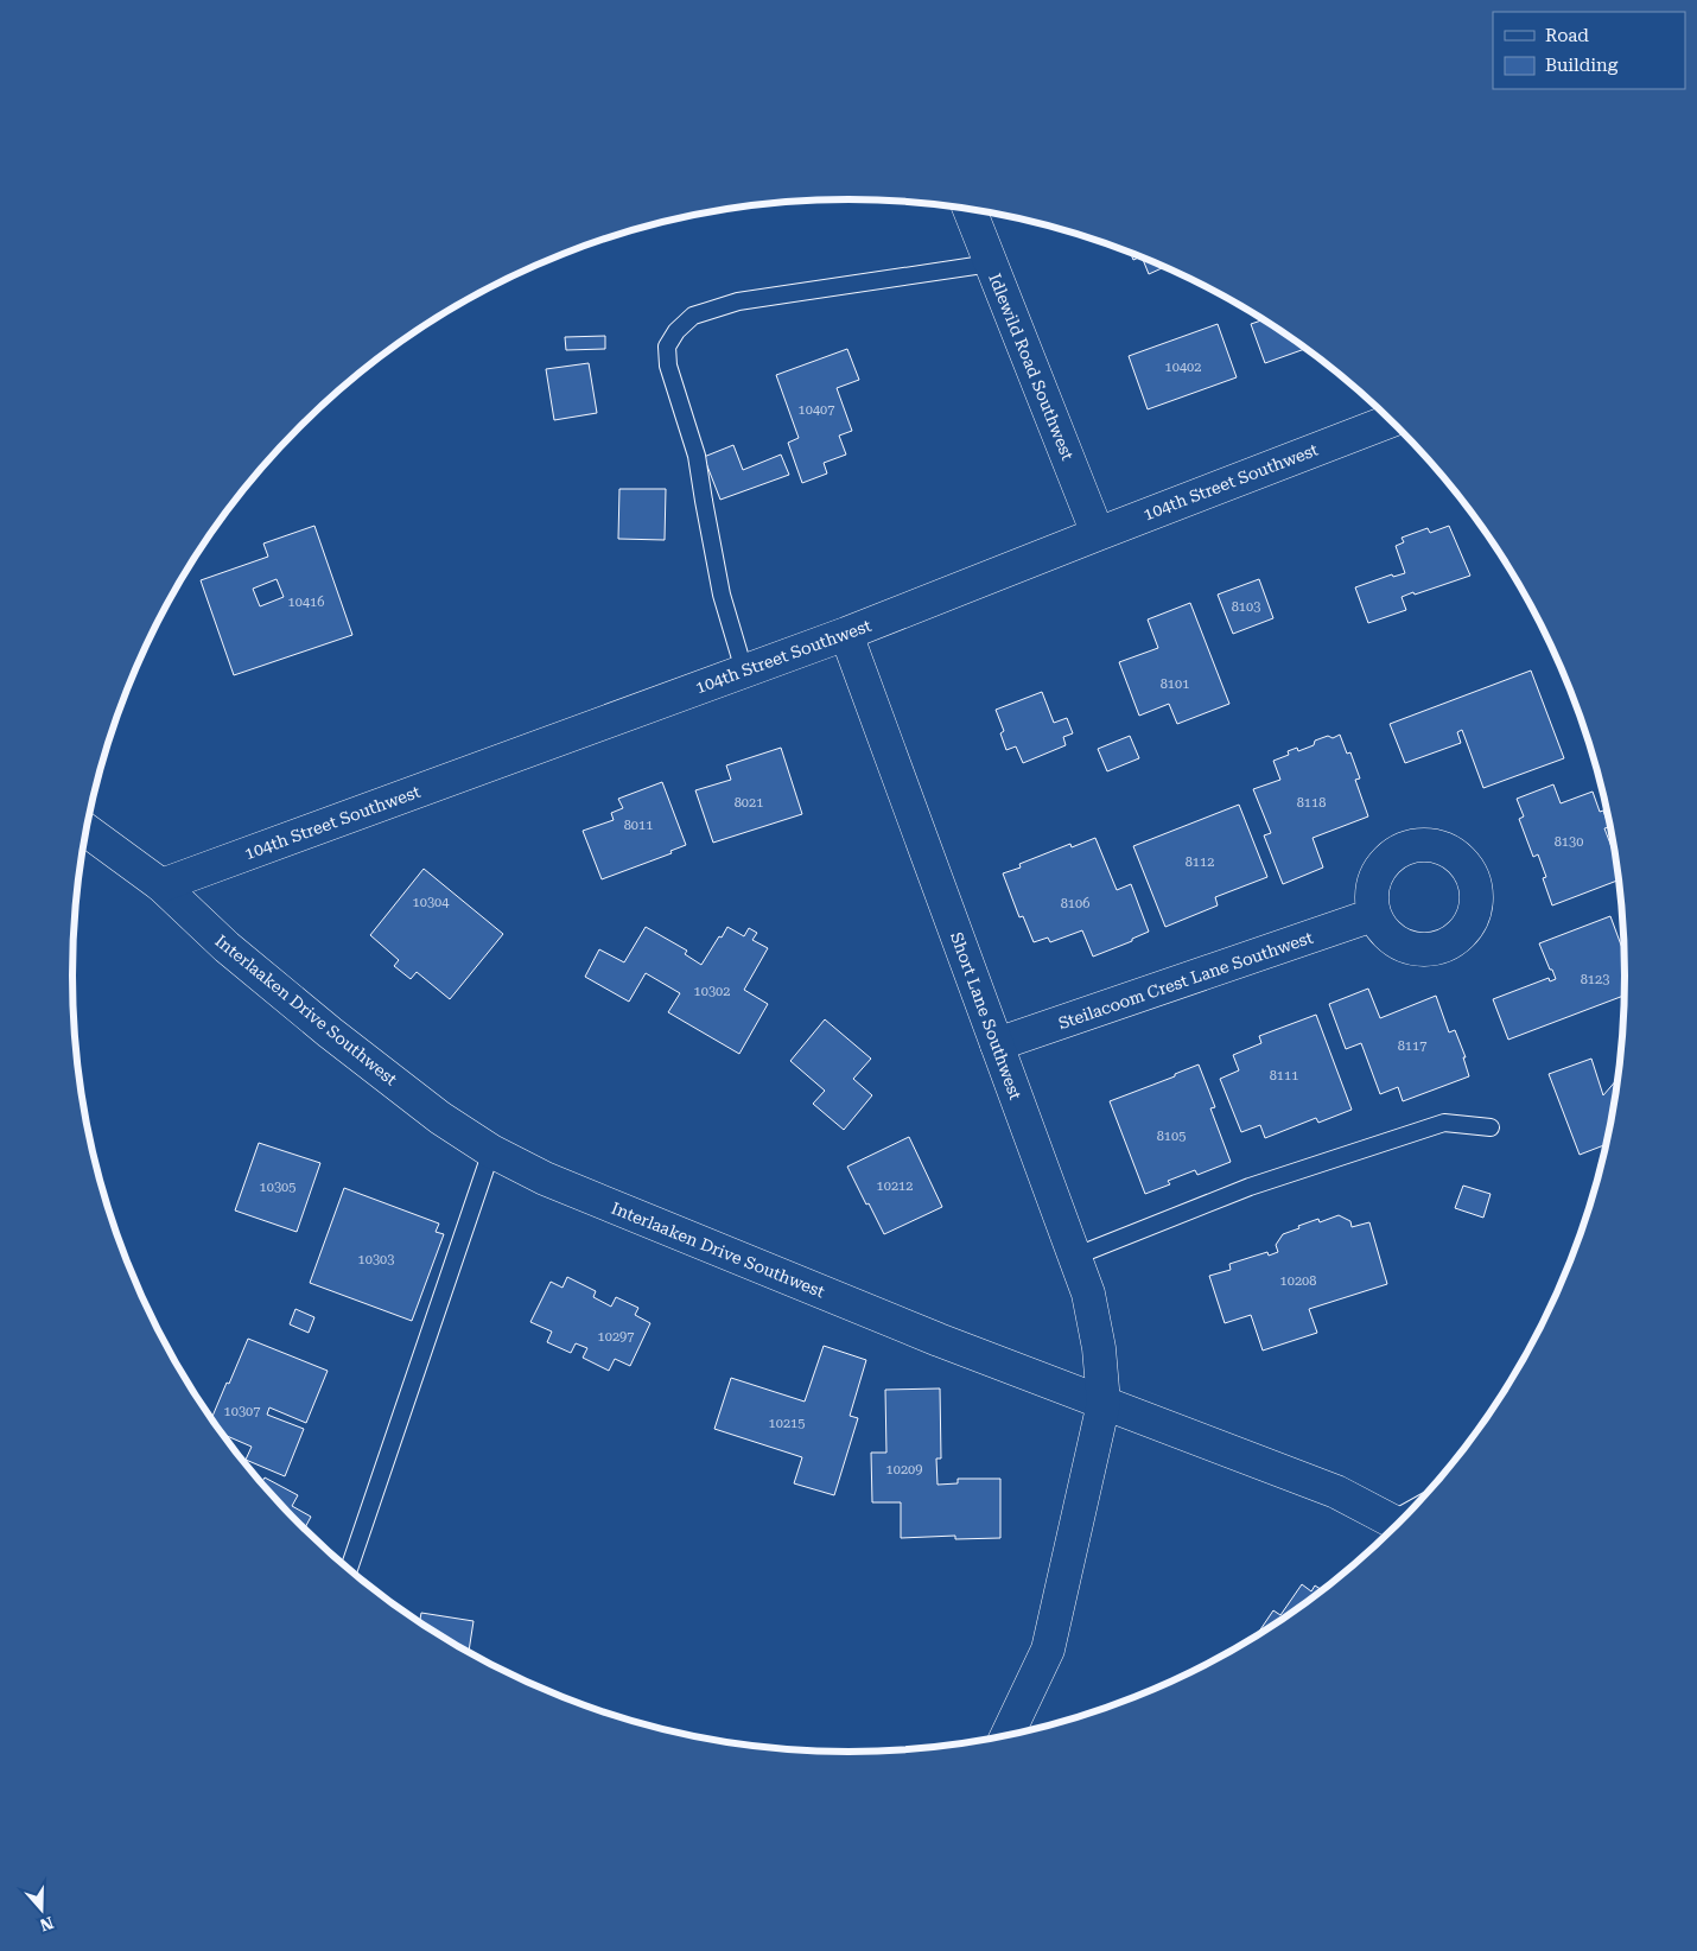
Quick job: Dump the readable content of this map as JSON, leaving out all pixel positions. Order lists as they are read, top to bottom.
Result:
{
  "streets": {
    "street": [
      "Idlewild Road Southwest",
      "104th Street Southwest",
      "Steilacoom Crest Lane Southwest",
      "Interlaaken Drive Southwest",
      "Short Lane Southwest"
    ]
  },
  "crossings": [
    ["Idlewild Road Southwest", "104th Street Southwest"],
    ["104th Street Southwest", "Interlaaken Drive Southwest"],
    ["104th Street Southwest", "Short Lane Southwest"],
    ["Steilacoom Crest Lane Southwest", "Short Lane Southwest"],
    ["Interlaaken Drive Southwest", "Short Lane Southwest"]
  ],
  "house_numbers": [
    "10402",
    "10407",
    "10416",
    "8103",
    "8101",
    "8021",
    "8118",
    "8011",
    "8130",
    "8112",
    "10304",
    "8106",
    "8123",
    "10302",
    "8117",
    "8111",
    "8105",
    "10212",
    "10305",
    "10303",
    "10208",
    "10297",
    "10307",
    "10215",
    "10209"
  ],
  "legend": ["Road", "Building"],
  "north": "bottom"
}
